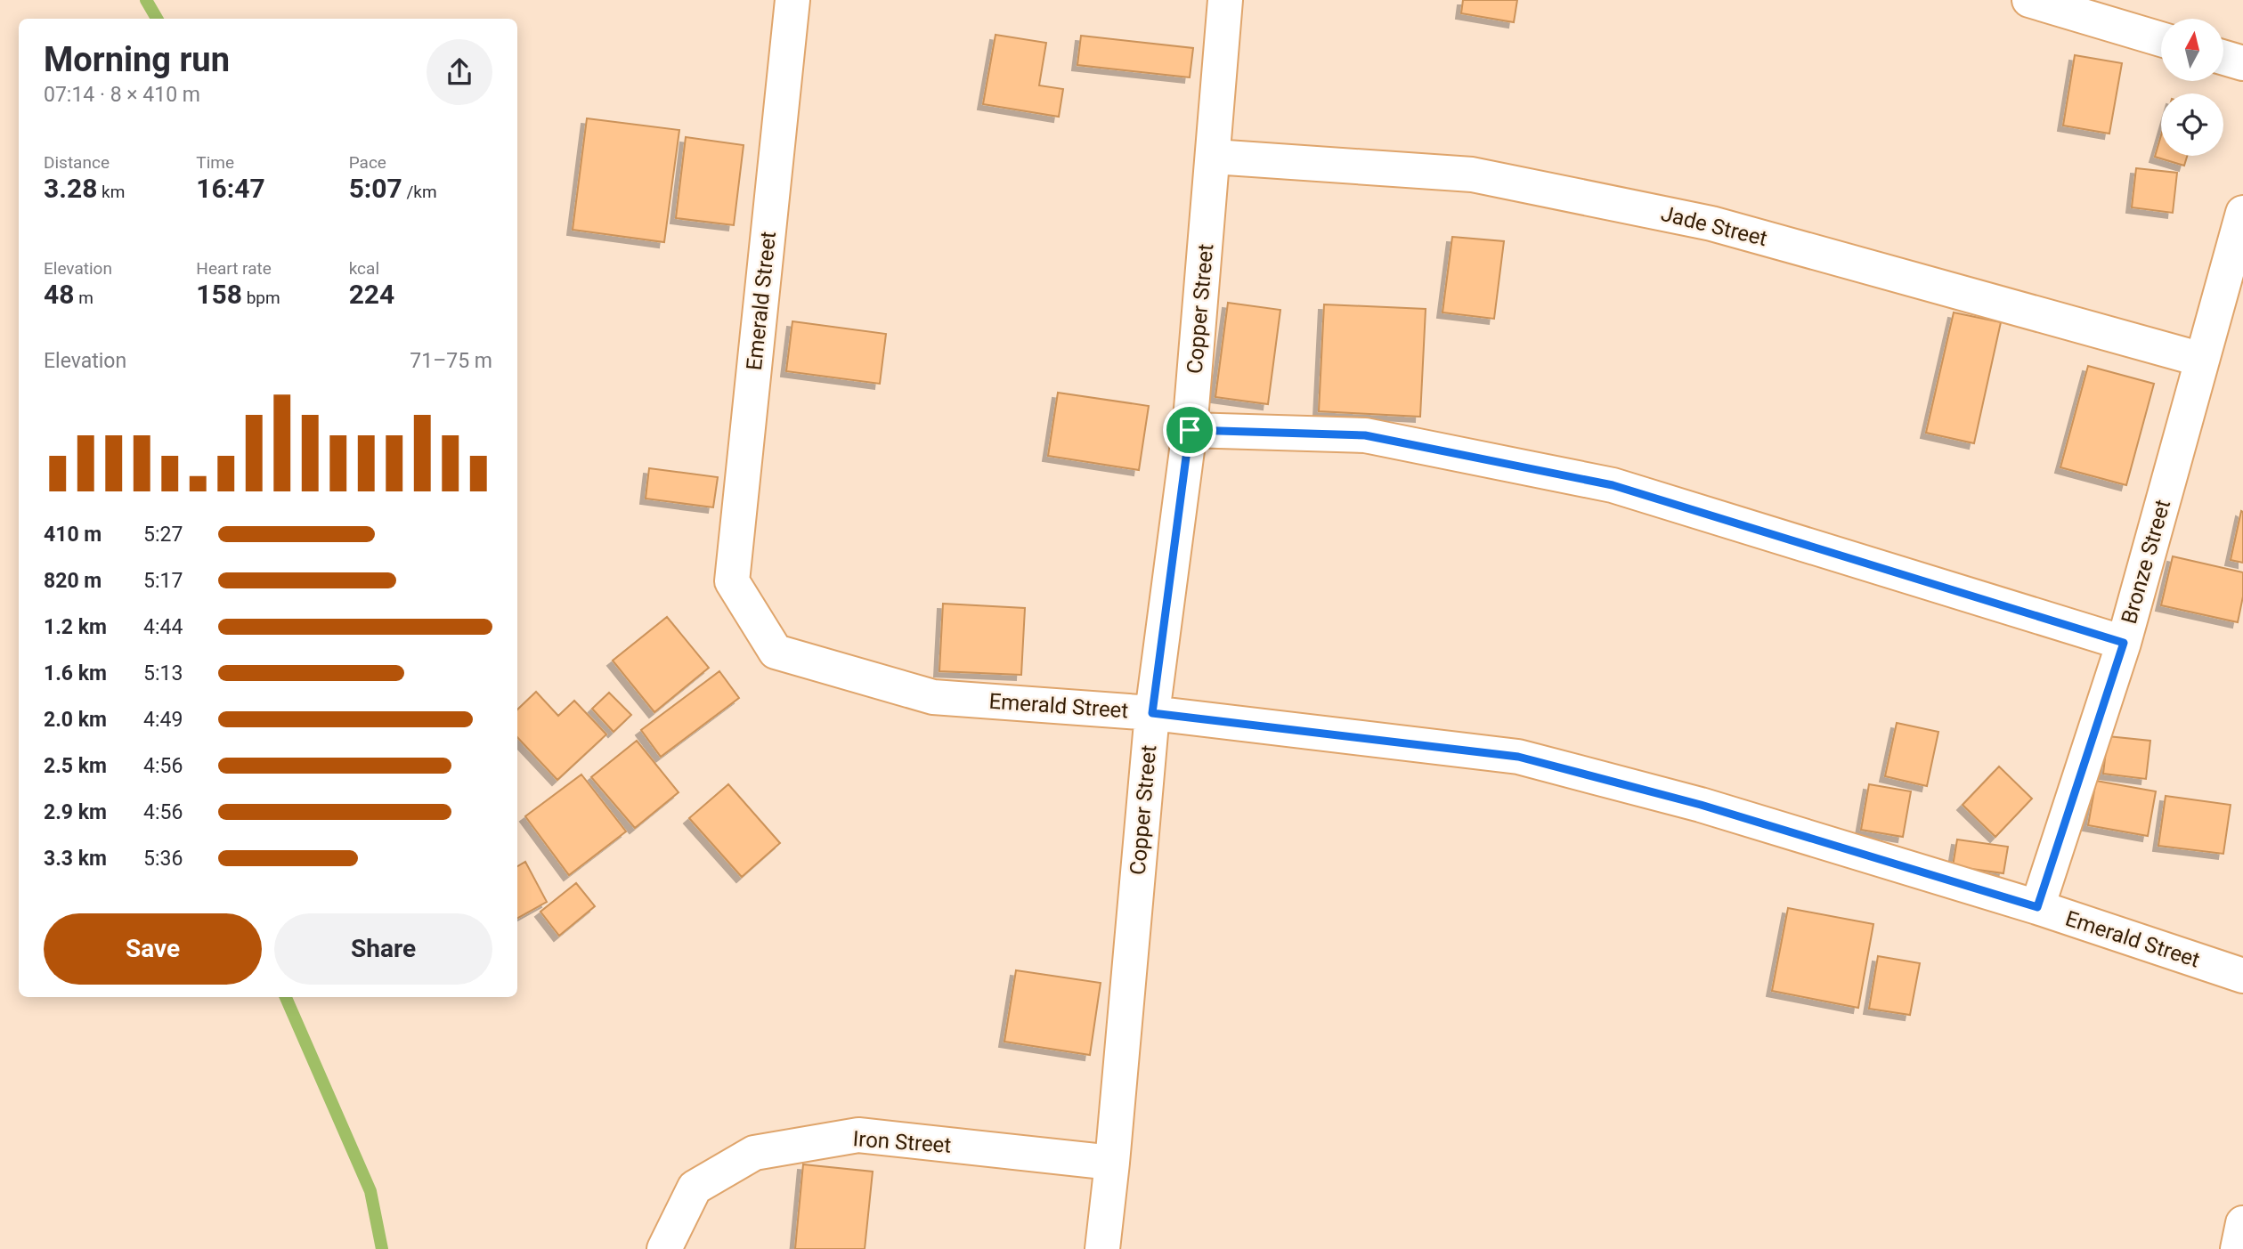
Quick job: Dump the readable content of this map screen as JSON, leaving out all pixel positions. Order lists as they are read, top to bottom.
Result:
{
  "streets": {
    "street": [
      "Jade Street",
      "Emerald Street",
      "Copper Street",
      "Bronze Street",
      "Iron Street"
    ]
  },
  "crossings": [
    ["Jade Street", "Copper Street"],
    ["Jade Street", "Bronze Street"],
    ["Emerald Street", "Copper Street"],
    ["Emerald Street", "Bronze Street"],
    ["Copper Street", "Iron Street"]
  ],
  "north": "top",
  "page": {
    "heading": ["Morning run", "07:14 · 8 × 410 m"],
    "stats": [
      ["Distance", "3.28 km"],
      ["Time", "16:47"],
      ["Pace", "5:07 /km"],
      ["Elevation", "48 m"],
      ["Heart rate", "158 bpm"],
      ["kcal", "224"]
    ],
    "chart": ["Elevation", "71–75 m"],
    "list": [
      {
        "name": "410 m",
        "note": "5:27"
      },
      {
        "name": "820 m",
        "note": "5:17"
      },
      {
        "name": "1.2 km",
        "note": "4:44"
      },
      {
        "name": "1.6 km",
        "note": "5:13"
      },
      {
        "name": "2.0 km",
        "note": "4:49"
      },
      {
        "name": "2.5 km",
        "note": "4:56"
      },
      {
        "name": "2.9 km",
        "note": "4:56"
      },
      {
        "name": "3.3 km",
        "note": "5:36"
      }
    ],
    "buttons": ["Save", "Share"]
  }
}
